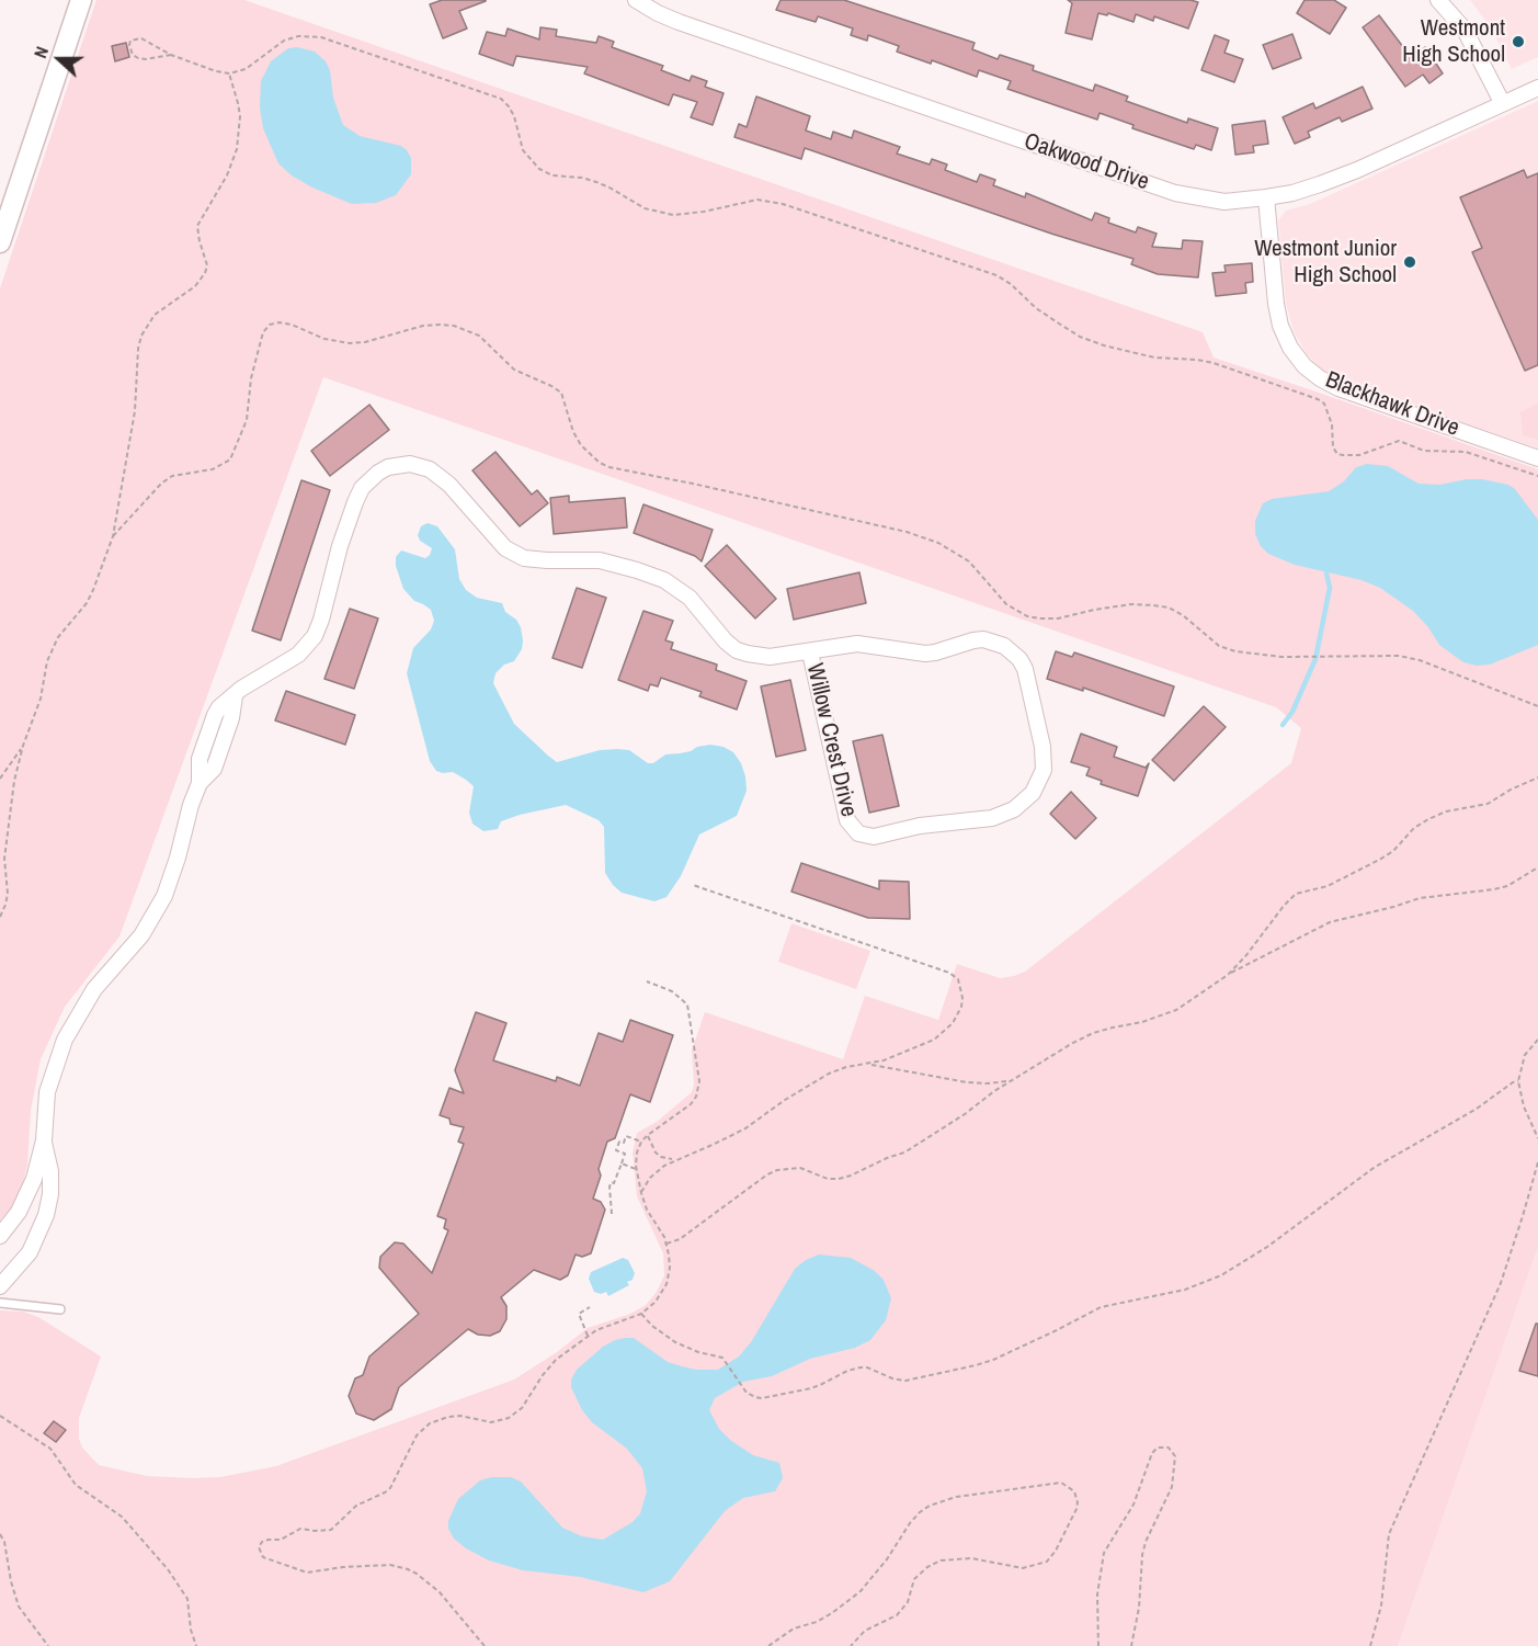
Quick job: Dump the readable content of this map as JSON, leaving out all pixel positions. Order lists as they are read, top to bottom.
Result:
{
  "streets": {
    "street": ["Oakwood Drive", "Blackhawk Drive", "Willow Crest Drive"]
  },
  "crossings": [
    ["Oakwood Drive", "Blackhawk Drive"]
  ],
  "places": ["Westmont High School", "Westmont Junior High School"],
  "north": "left"
}
